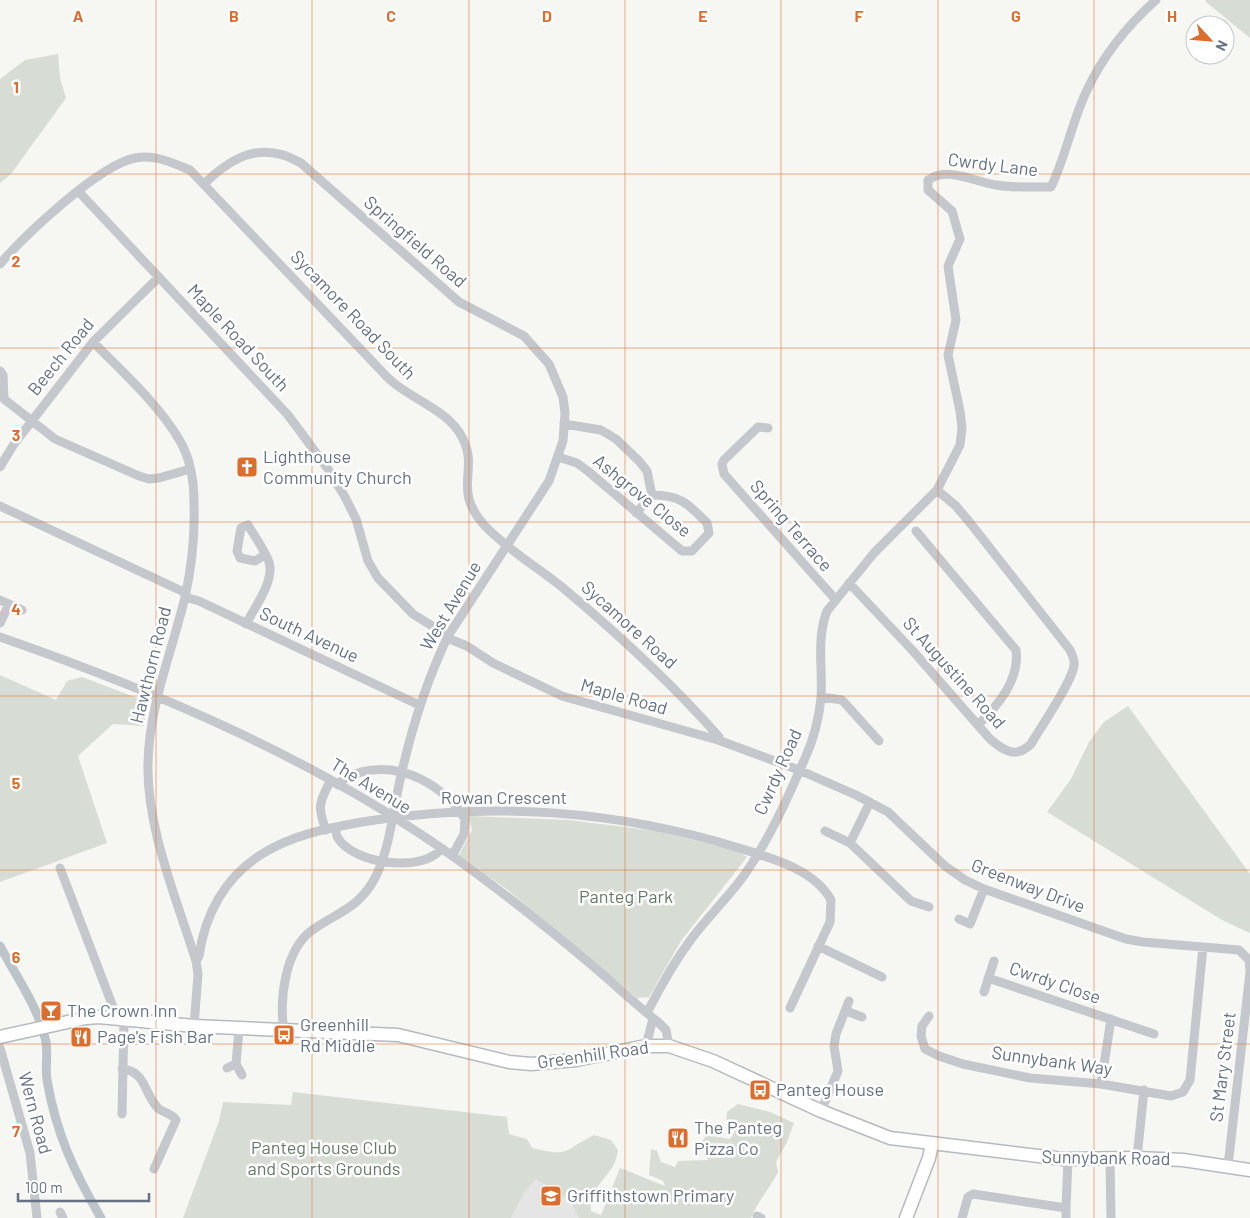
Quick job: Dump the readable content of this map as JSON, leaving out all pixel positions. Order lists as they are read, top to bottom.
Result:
{
  "streets": {
    "street": [
      "Cwrdy Lane",
      "Springfield Road",
      "Sycamore Road South",
      "Maple Road South",
      "Beech Road",
      "Ashgrove Close",
      "Spring Terrace",
      "West Avenue",
      "Sycamore Road",
      "South Avenue",
      "Hawthorn Road",
      "St Augustine Road",
      "Maple Road",
      "Cwrdy Road",
      "The Avenue",
      "Rowan Crescent",
      "Greenway Drive",
      "Cwrdy Close",
      "Greenhill Road",
      "Sunnybank Way",
      "St Mary Street",
      "Wern Road",
      "Sunnybank Road"
    ]
  },
  "crossings": [
    ["Cwrdy Lane", "St Augustine Road"],
    ["Cwrdy Lane", "Cwrdy Road"],
    ["Springfield Road", "Sycamore Road South"],
    ["Springfield Road", "Ashgrove Close"],
    ["Springfield Road", "West Avenue"],
    ["Sycamore Road South", "Maple Road South"],
    ["Sycamore Road South", "West Avenue"],
    ["Sycamore Road South", "Sycamore Road"],
    ["Maple Road South", "Beech Road"],
    ["Maple Road South", "West Avenue"],
    ["Maple Road South", "Maple Road"],
    ["Beech Road", "Hawthorn Road"],
    ["Ashgrove Close", "West Avenue"],
    ["Spring Terrace", "Cwrdy Road"],
    ["West Avenue", "Sycamore Road"],
    ["West Avenue", "South Avenue"],
    ["West Avenue", "Maple Road"],
    ["West Avenue", "The Avenue"],
    ["West Avenue", "Rowan Crescent"],
    ["West Avenue", "Greenhill Road"],
    ["Sycamore Road", "Maple Road"],
    ["South Avenue", "Hawthorn Road"],
    ["Hawthorn Road", "The Avenue"],
    ["Hawthorn Road", "Rowan Crescent"],
    ["Hawthorn Road", "Greenhill Road"],
    ["St Augustine Road", "Cwrdy Road"],
    ["Maple Road", "Cwrdy Road"],
    ["Maple Road", "Greenway Drive"],
    ["Cwrdy Road", "The Avenue"],
    ["Cwrdy Road", "Rowan Crescent"],
    ["Cwrdy Road", "Greenway Drive"],
    ["Cwrdy Road", "Greenhill Road"],
    ["The Avenue", "Rowan Crescent"],
    ["The Avenue", "Greenhill Road"],
    ["Greenway Drive", "Sunnybank Way"],
    ["Greenway Drive", "St Mary Street"],
    ["Greenhill Road", "Sunnybank Road"],
    ["St Mary Street", "Sunnybank Road"]
  ],
  "parks": ["Panteg Park", "Panteg House Club and Sports Grounds"],
  "places": {
    "church": ["Lighthouse Community Church"],
    "bar": ["The Crown Inn"],
    "bus stop": ["Greenhill Rd Middle", "Panteg House"],
    "restaurant": ["Page's Fish Bar", "The Panteg Pizza Co"],
    "school or university": ["Griffithstown Primary"]
  },
  "scale_bar": "100 m",
  "north": "bottom right",
  "grid": {
    "columns": [
      "A",
      "B",
      "C",
      "D",
      "E",
      "F",
      "G",
      "H"
    ],
    "rows": [
      "1",
      "2",
      "3",
      "4",
      "5",
      "6",
      "7"
    ]
  }
}
